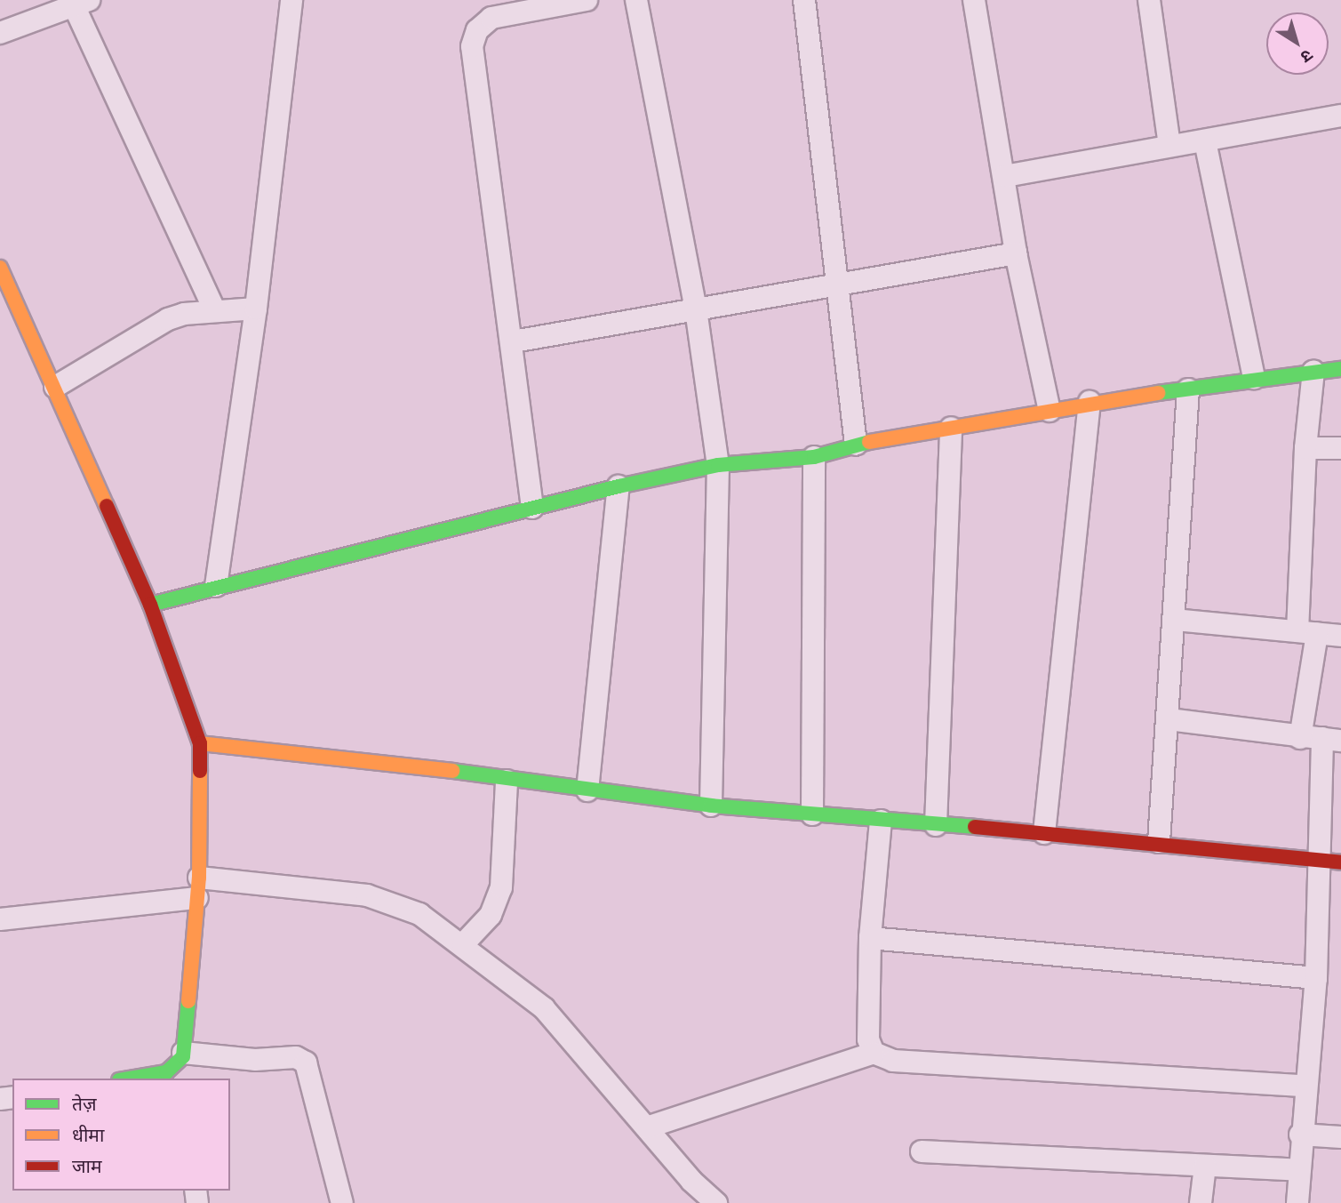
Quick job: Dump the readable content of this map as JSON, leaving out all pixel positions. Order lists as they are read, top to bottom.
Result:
{
  "legend": ["तेज़", "धीमा", "जाम"],
  "north": "bottom right"
}
